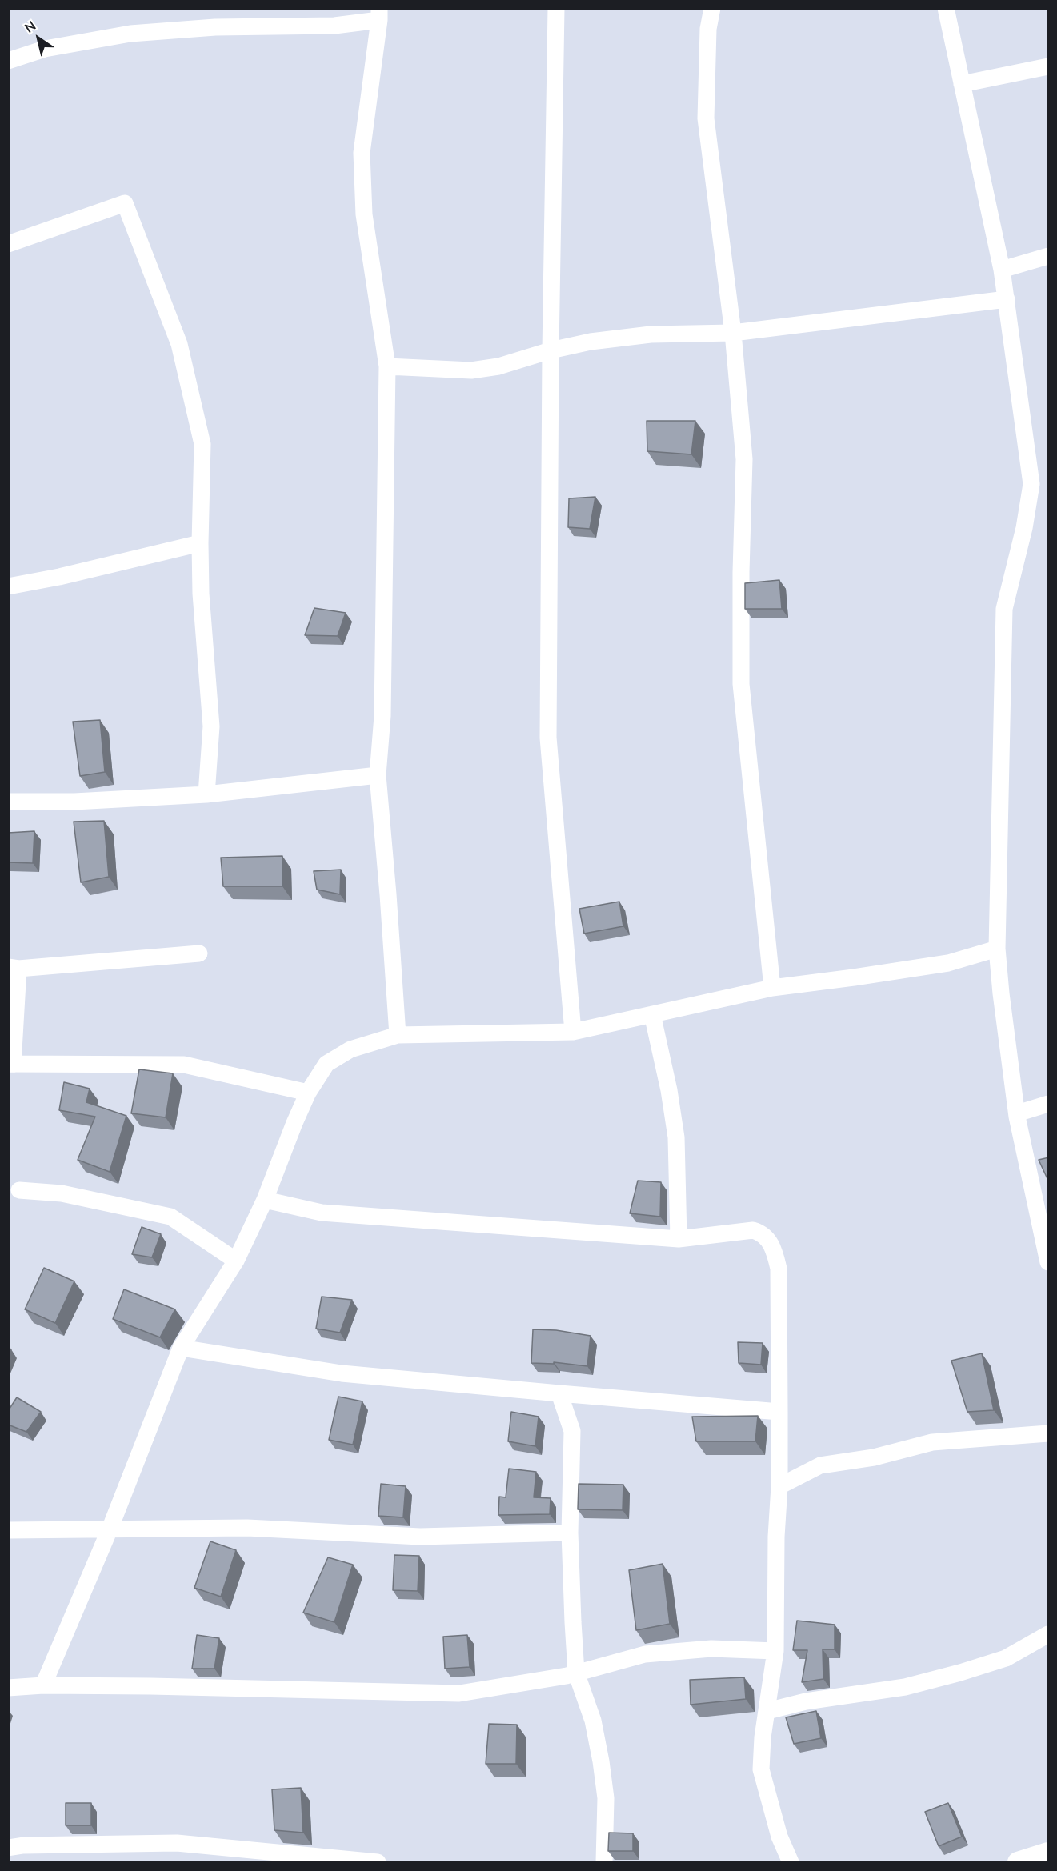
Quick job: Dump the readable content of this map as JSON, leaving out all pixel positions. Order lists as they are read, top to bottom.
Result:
{
  "north": "top left"
}
